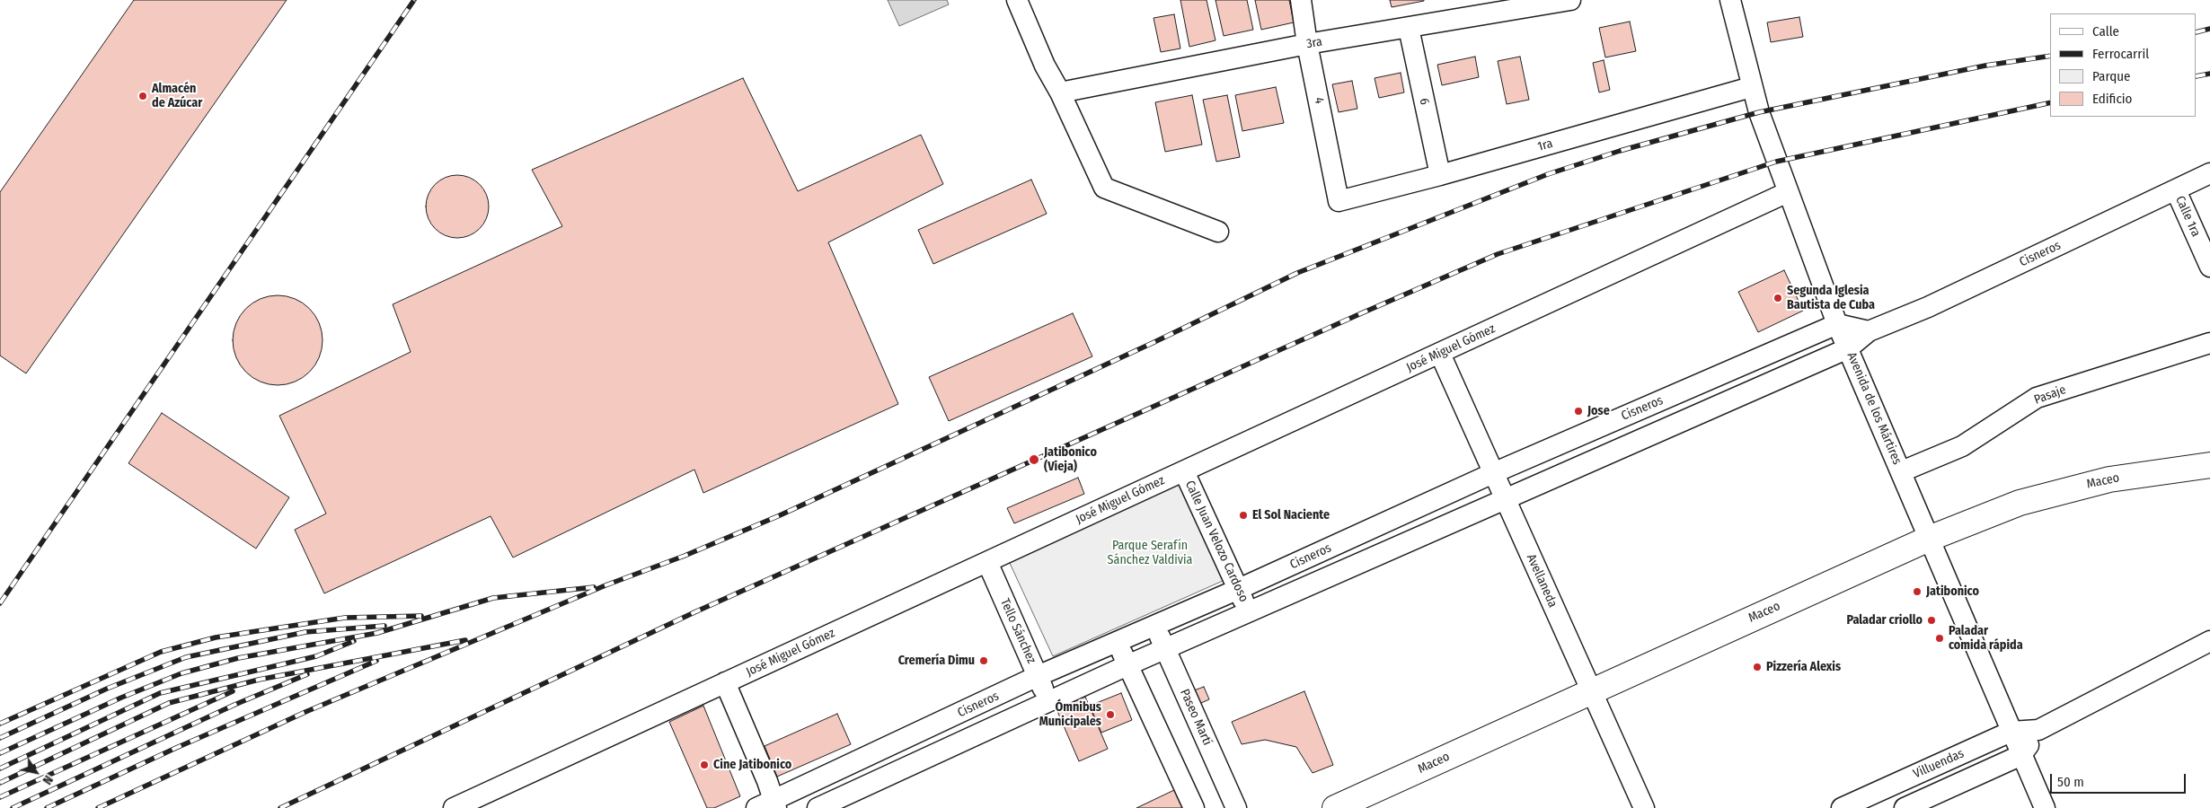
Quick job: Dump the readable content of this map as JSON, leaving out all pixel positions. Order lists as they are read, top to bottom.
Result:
{
  "streets": {
    "highway": ["Maceo"],
    "street": [
      "3ra",
      "4",
      "6",
      "1ra",
      "Calle 1ra",
      "Cisneros",
      "José Miguel Gómez",
      "Pasaje",
      "Avenida de los Mártires",
      "Calle Juan Velozo Cardoso",
      "Avellaneda",
      "Tello Sánchez",
      "Paseo Martí",
      "Villuendas"
    ]
  },
  "crossings": [
    ["3ra", "4"],
    ["3ra", "6"],
    ["4", "1ra"],
    ["6", "1ra"],
    ["1ra", "Avenida de los Mártires"],
    ["Calle 1ra", "Cisneros"],
    ["Cisneros", "Avenida de los Mártires"],
    ["Cisneros", "Calle Juan Velozo Cardoso"],
    ["Cisneros", "Avellaneda"],
    ["Cisneros", "Tello Sánchez"],
    ["Cisneros", "Paseo Martí"],
    ["José Miguel Gómez", "Avenida de los Mártires"],
    ["José Miguel Gómez", "Calle Juan Velozo Cardoso"],
    ["José Miguel Gómez", "Avellaneda"],
    ["José Miguel Gómez", "Tello Sánchez"],
    ["Pasaje", "Avenida de los Mártires"],
    ["Avenida de los Mártires", "Maceo"],
    ["Avenida de los Mártires", "Villuendas"],
    ["Maceo", "Avellaneda"]
  ],
  "parks": ["Parque Serafín Sánchez Valdivia"],
  "places": [
    "Almacén de Azúcar",
    "Segunda Iglesia Bautista de Cuba",
    "Jose",
    "Jatibonico (Vieja)",
    "El Sol Naciente",
    "Jatibonico",
    "Paladar criollo",
    "Paladar comida rápida",
    "Cremería Dimu",
    "Pizzería Alexis",
    "Ómnibus Municipales",
    "Cine Jatibonico"
  ],
  "legend": [
    "Calle",
    "Ferrocarril",
    "Parque",
    "Edificio"
  ],
  "scale_bar": "50 m",
  "north": "bottom right"
}
